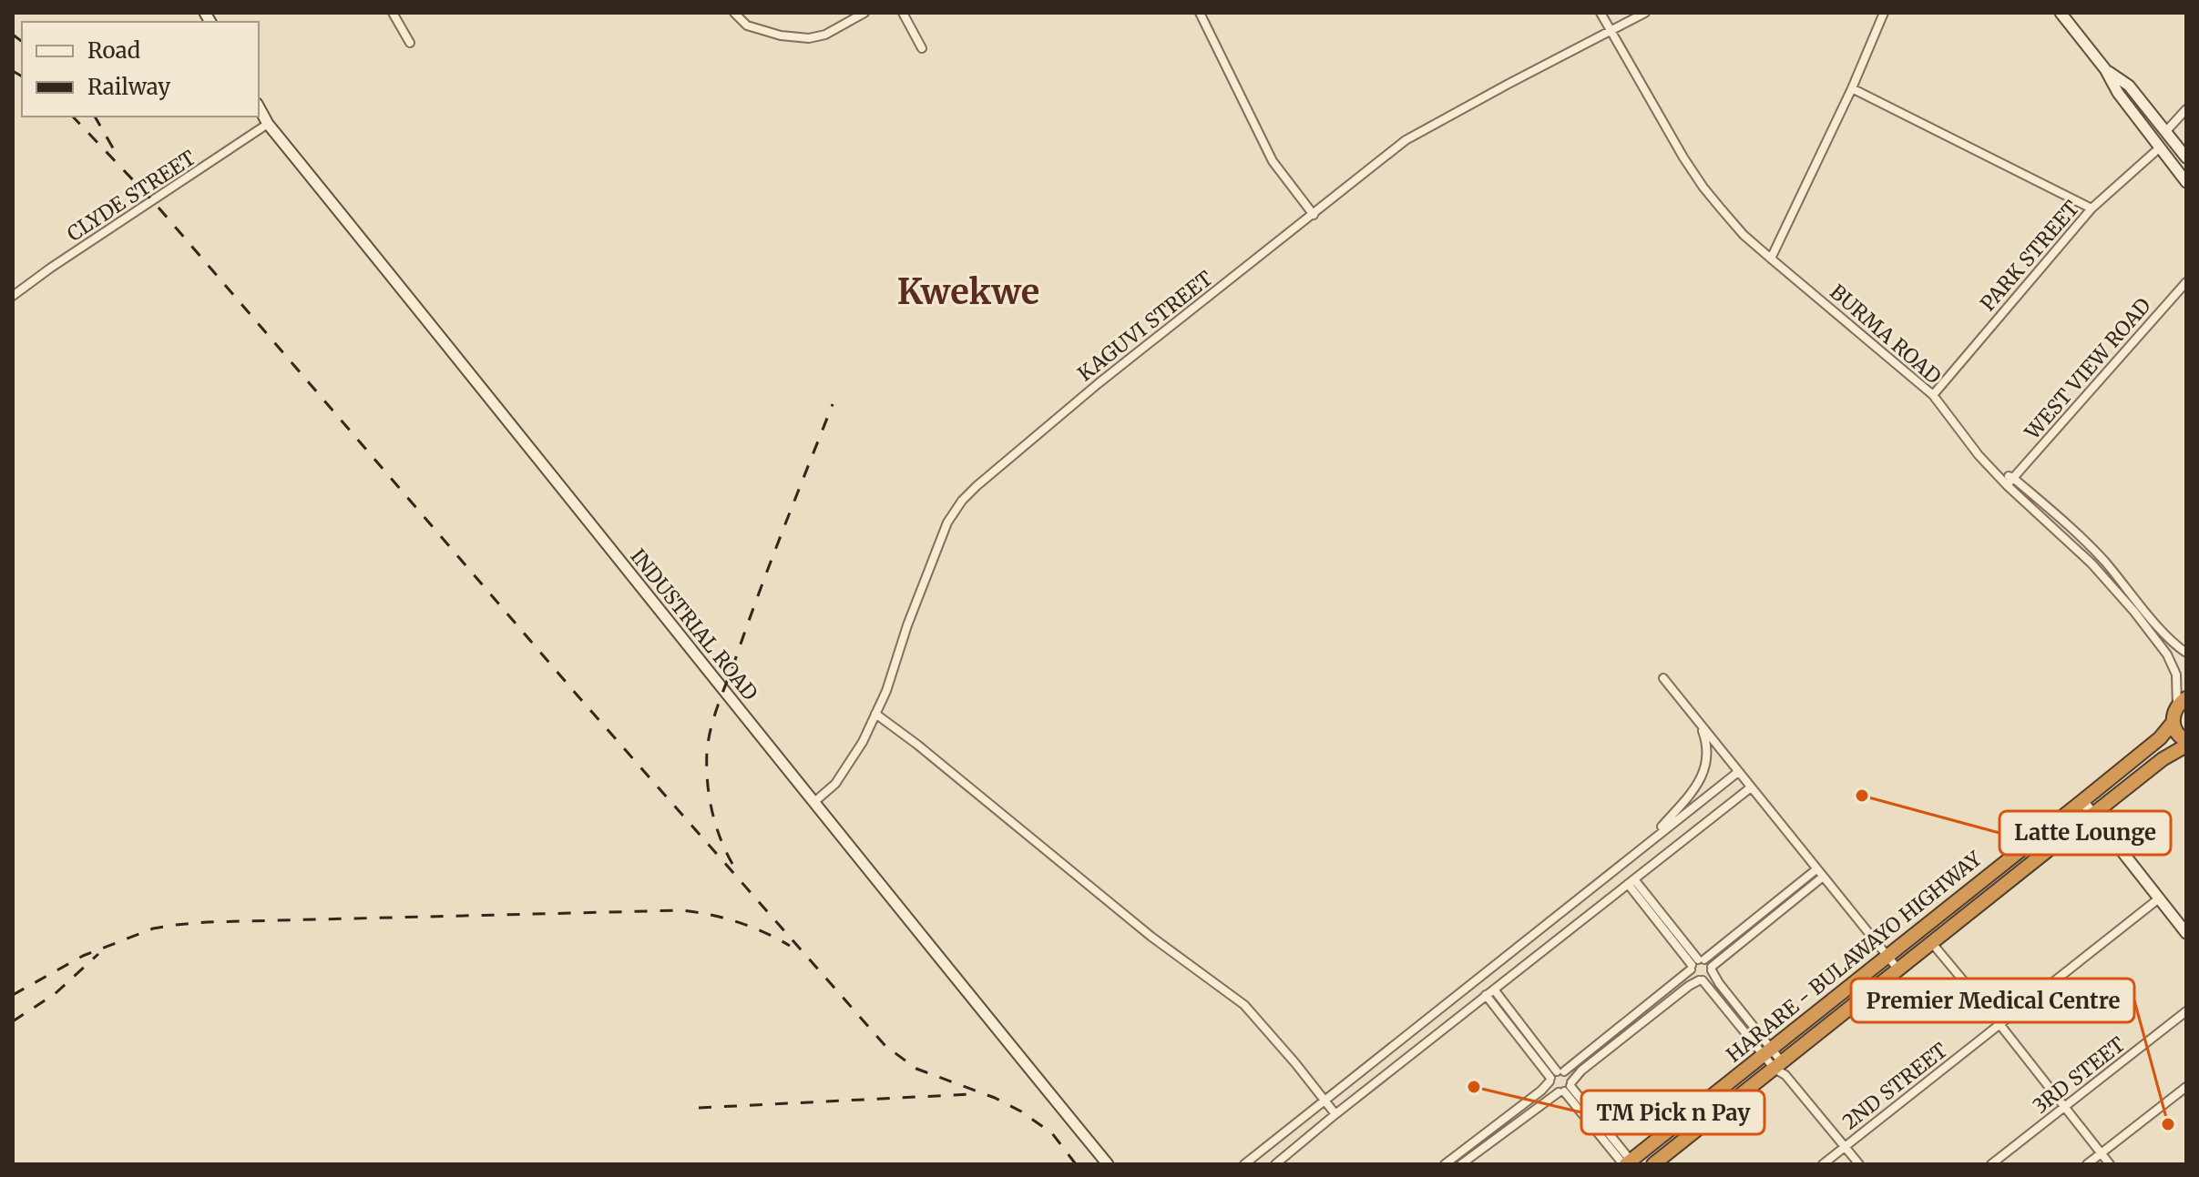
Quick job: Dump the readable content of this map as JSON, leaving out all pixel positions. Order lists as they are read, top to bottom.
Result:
{
  "streets": {
    "highway": ["HARARE - BULAWAYO HIGHWAY"],
    "street": [
      "CLYDE STREET",
      "PARK STREET",
      "KAGUVI STREET",
      "BURMA ROAD",
      "WEST VIEW ROAD",
      "INDUSTRIAL ROAD",
      "3RD STEET",
      "2ND STREET"
    ]
  },
  "crossings": [
    ["CLYDE STREET", "INDUSTRIAL ROAD"],
    ["PARK STREET", "BURMA ROAD"],
    ["KAGUVI STREET", "BURMA ROAD"],
    ["KAGUVI STREET", "INDUSTRIAL ROAD"],
    ["BURMA ROAD", "WEST VIEW ROAD"],
    ["BURMA ROAD", "HARARE - BULAWAYO HIGHWAY"]
  ],
  "districts": ["Kwekwe"],
  "places": ["Latte Lounge", "TM Pick n Pay", "Premier Medical Centre"],
  "legend": ["Road", "Railway"]
}
